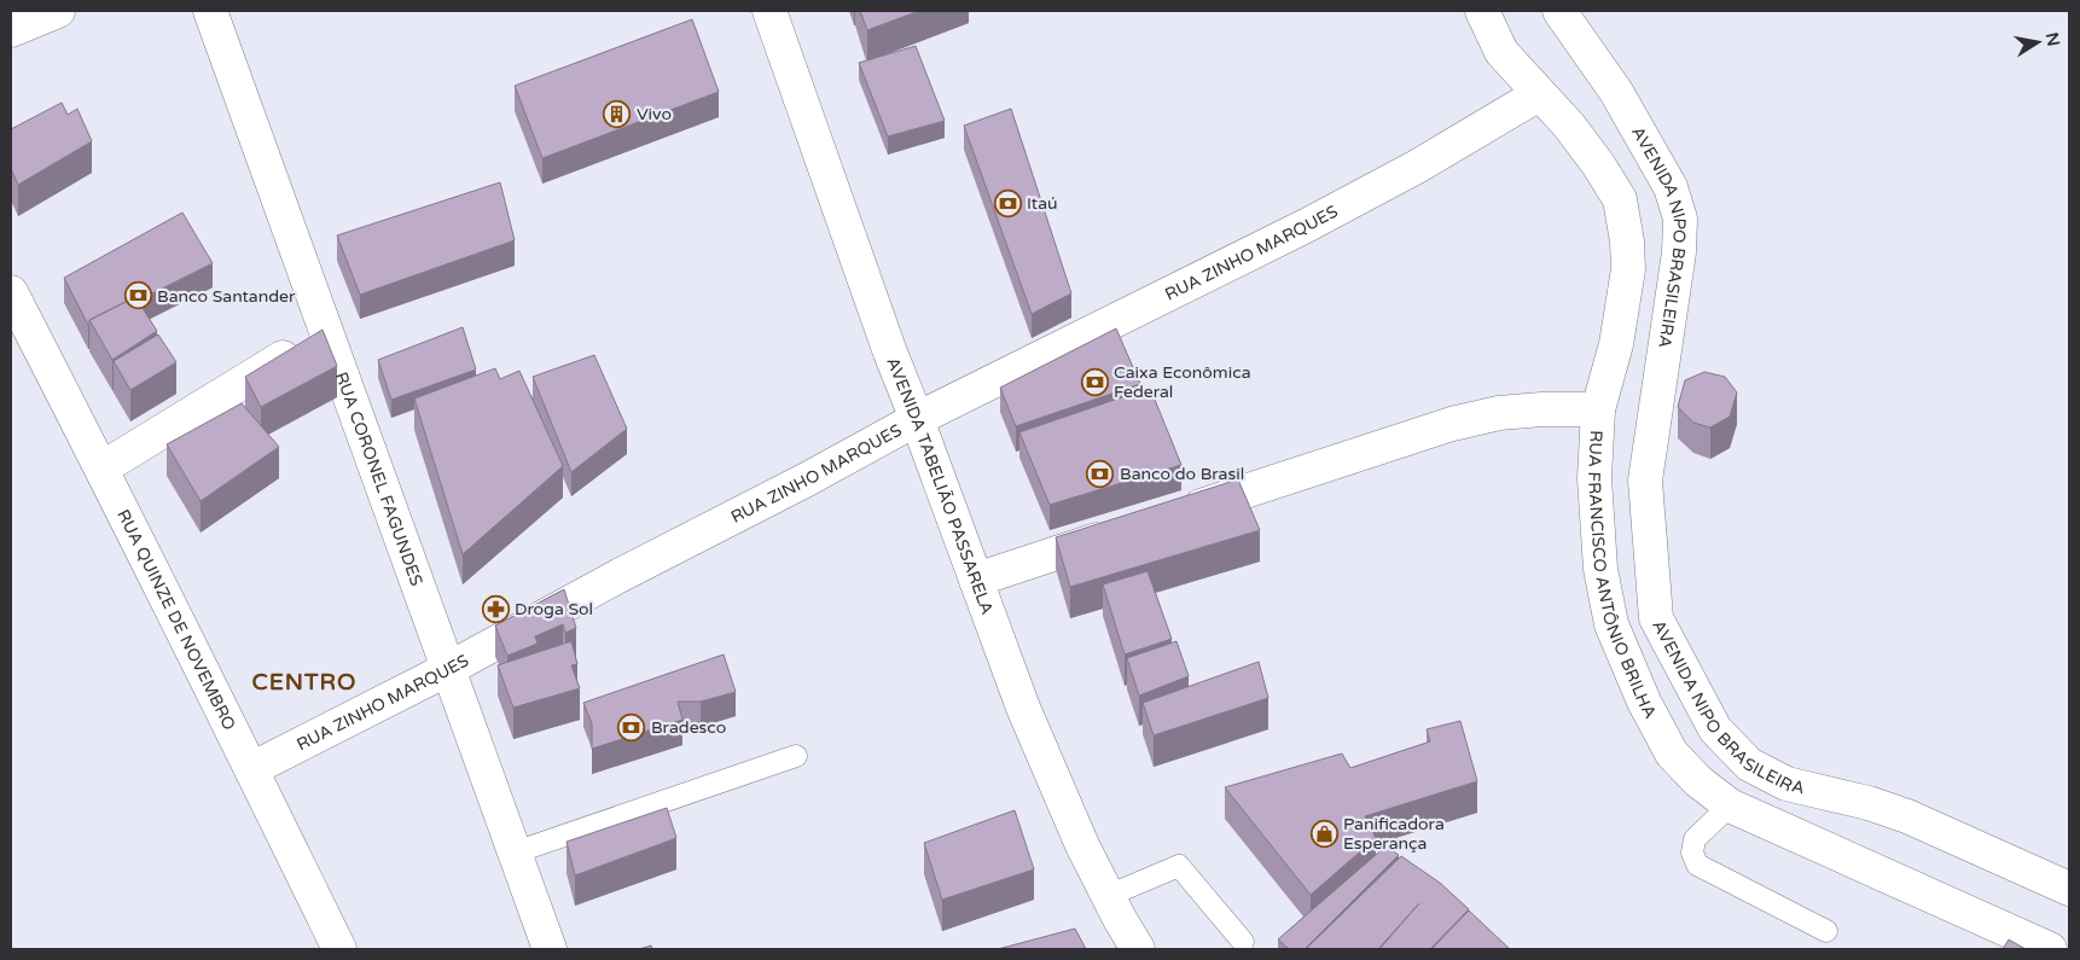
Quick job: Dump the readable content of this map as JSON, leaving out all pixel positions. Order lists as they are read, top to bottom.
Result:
{
  "streets": {
    "street": [
      "AVENIDA NIPO BRASILEIRA",
      "RUA ZINHO MARQUES",
      "RUA CORONEL FAGUNDES",
      "AVENIDA TABELIÃO PASSARELA",
      "RUA FRANCISCO ANTÔNIO BRILHA",
      "RUA QUINZE DE NOVEMBRO"
    ]
  },
  "crossings": [
    ["RUA ZINHO MARQUES", "RUA CORONEL FAGUNDES"],
    ["RUA ZINHO MARQUES", "AVENIDA TABELIÃO PASSARELA"],
    ["RUA ZINHO MARQUES", "RUA FRANCISCO ANTÔNIO BRILHA"],
    ["RUA ZINHO MARQUES", "RUA QUINZE DE NOVEMBRO"]
  ],
  "districts": ["CENTRO"],
  "places": {
    "building": ["Vivo"],
    "bank": [
      "Itaú",
      "Banco Santander",
      "Caixa Econômica Federal",
      "Banco do Brasil",
      "Bradesco"
    ],
    "pharmacy": ["Droga Sol"],
    "shop": ["Panificadora Esperança"]
  },
  "north": "right"
}
